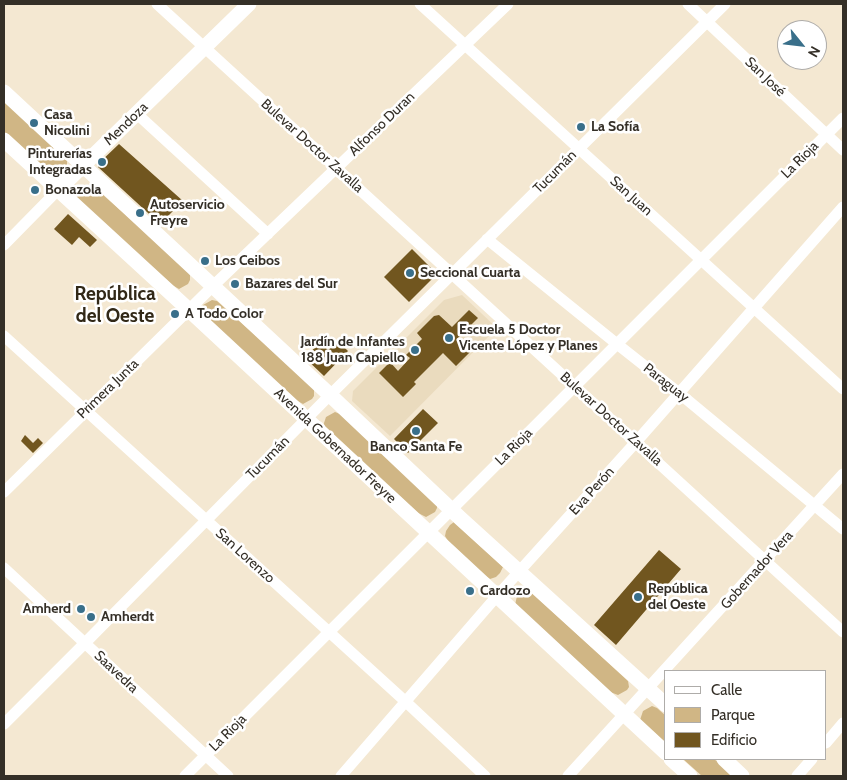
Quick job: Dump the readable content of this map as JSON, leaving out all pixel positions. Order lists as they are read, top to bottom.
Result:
{
  "streets": {
    "main road": ["Mendoza", "Avenida Gobernador Freyre"],
    "street": [
      "San José",
      "Alfonso Duran",
      "Bulevar Doctor Zavalla",
      "La Rioja",
      "Tucumán",
      "San Juan",
      "Paraguay",
      "Primera Junta",
      "Eva Perón",
      "San Lorenzo",
      "Gobernador Vera",
      "Saavedra"
    ]
  },
  "crossings": [
    ["San José", "La Rioja"],
    ["San José", "Tucumán"],
    ["Mendoza", "Bulevar Doctor Zavalla"],
    ["Mendoza", "Avenida Gobernador Freyre"],
    ["Alfonso Duran", "Bulevar Doctor Zavalla"],
    ["Alfonso Duran", "San Juan"],
    ["Alfonso Duran", "Primera Junta"],
    ["Bulevar Doctor Zavalla", "La Rioja"],
    ["Bulevar Doctor Zavalla", "Tucumán"],
    ["Bulevar Doctor Zavalla", "Eva Perón"],
    ["Bulevar Doctor Zavalla", "Gobernador Vera"],
    ["La Rioja", "San Juan"],
    ["La Rioja", "Paraguay"],
    ["La Rioja", "Avenida Gobernador Freyre"],
    ["La Rioja", "San Lorenzo"],
    ["La Rioja", "Saavedra"],
    ["Tucumán", "San Juan"],
    ["Tucumán", "Paraguay"],
    ["Tucumán", "Avenida Gobernador Freyre"],
    ["Tucumán", "San Lorenzo"],
    ["Tucumán", "Saavedra"],
    ["San Juan", "Eva Perón"],
    ["Paraguay", "Eva Perón"],
    ["Paraguay", "Gobernador Vera"],
    ["Primera Junta", "Avenida Gobernador Freyre"],
    ["Primera Junta", "San Lorenzo"],
    ["Avenida Gobernador Freyre", "Eva Perón"],
    ["Avenida Gobernador Freyre", "Gobernador Vera"],
    ["Eva Perón", "San Lorenzo"]
  ],
  "districts": ["República del Oeste"],
  "places": [
    "Casa Nicolini",
    "La Sofía",
    "Pinturerías Integradas",
    "Bonazola",
    "Autoservicio Freyre",
    "Los Ceibos",
    "Seccional Cuarta",
    "Bazares del Sur",
    "A Todo Color",
    "Escuela 5 Doctor Vicente López y Planes",
    "Jardín de Infantes 188 Juan Capiello",
    "Banco Santa Fe",
    "Cardozo",
    "República del Oeste",
    "Amherd",
    "Amherdt"
  ],
  "legend": ["Calle", "Parque", "Edificio"],
  "north": "bottom right"
}
